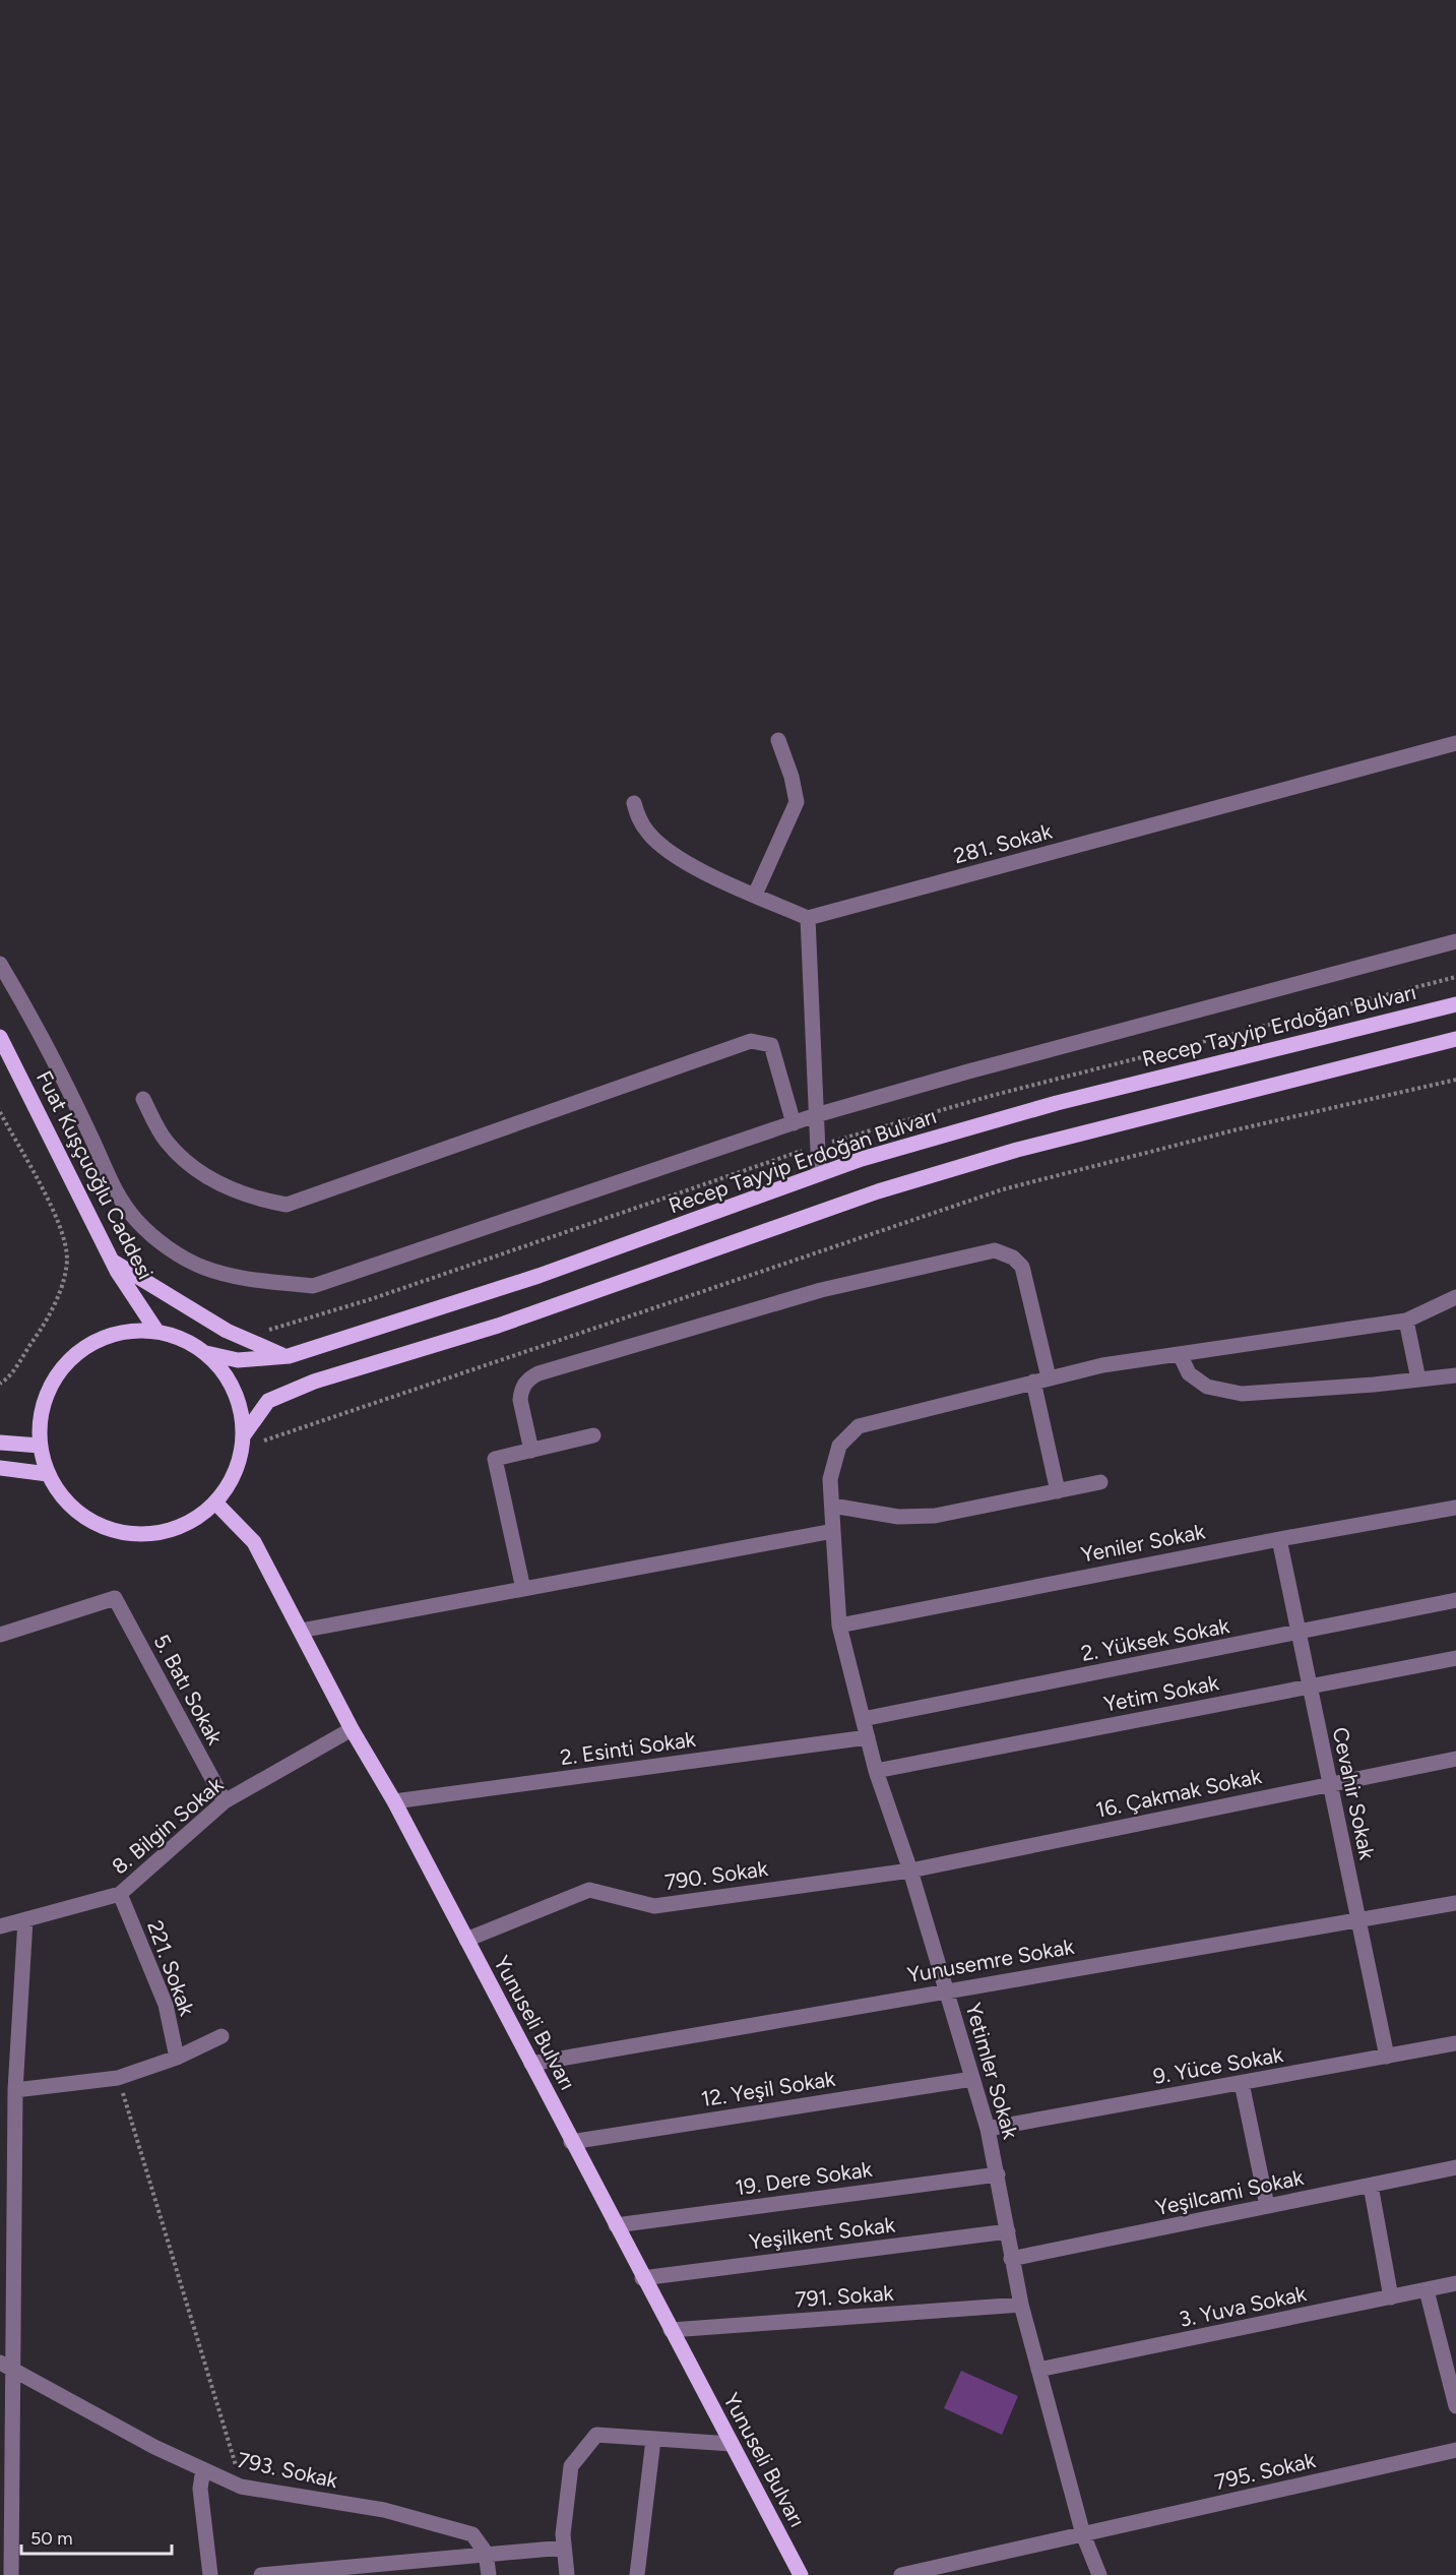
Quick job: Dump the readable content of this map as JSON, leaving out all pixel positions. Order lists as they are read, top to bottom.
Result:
{
  "streets": {
    "main road": ["Recep Tayyip Erdoğan Bulvarı", "Fuat Kuşçuoğlu Caddesi", "Yunuseli Bulvarı"],
    "street": [
      "281. Sokak",
      "Yeniler Sokak",
      "2. Yüksek Sokak",
      "5. Batı Sokak",
      "Yetim Sokak",
      "2. Esinti Sokak",
      "16. Çakmak Sokak",
      "Cevahir Sokak",
      "8. Bilgin Sokak",
      "790. Sokak",
      "Yunusemre Sokak",
      "221. Sokak",
      "9. Yüce Sokak",
      "Yetimler Sokak",
      "12. Yeşil Sokak",
      "19. Dere Sokak",
      "Yeşilcami Sokak",
      "Yeşilkent Sokak",
      "791. Sokak",
      "3. Yuva Sokak",
      "793. Sokak",
      "795. Sokak"
    ]
  },
  "crossings": [
    ["Recep Tayyip Erdoğan Bulvarı", "Fuat Kuşçuoğlu Caddesi"],
    ["Recep Tayyip Erdoğan Bulvarı", "Yunuseli Bulvarı"],
    ["Fuat Kuşçuoğlu Caddesi", "Yunuseli Bulvarı"],
    ["Yeniler Sokak", "Cevahir Sokak"],
    ["Yeniler Sokak", "Yetimler Sokak"],
    ["2. Yüksek Sokak", "Cevahir Sokak"],
    ["2. Yüksek Sokak", "Yetimler Sokak"],
    ["5. Batı Sokak", "8. Bilgin Sokak"],
    ["Yetim Sokak", "Cevahir Sokak"],
    ["Yetim Sokak", "Yetimler Sokak"],
    ["2. Esinti Sokak", "Yunuseli Bulvarı"],
    ["2. Esinti Sokak", "Yetimler Sokak"],
    ["16. Çakmak Sokak", "Cevahir Sokak"],
    ["16. Çakmak Sokak", "790. Sokak"],
    ["16. Çakmak Sokak", "Yetimler Sokak"],
    ["Cevahir Sokak", "Yunusemre Sokak"],
    ["Cevahir Sokak", "9. Yüce Sokak"],
    ["8. Bilgin Sokak", "221. Sokak"],
    ["8. Bilgin Sokak", "Yunuseli Bulvarı"],
    ["790. Sokak", "Yunuseli Bulvarı"],
    ["790. Sokak", "Yetimler Sokak"],
    ["Yunusemre Sokak", "Yunuseli Bulvarı"],
    ["Yunusemre Sokak", "Yetimler Sokak"],
    ["Yunuseli Bulvarı", "12. Yeşil Sokak"],
    ["Yunuseli Bulvarı", "19. Dere Sokak"],
    ["Yunuseli Bulvarı", "Yeşilkent Sokak"],
    ["Yunuseli Bulvarı", "791. Sokak"],
    ["9. Yüce Sokak", "Yetimler Sokak"],
    ["Yetimler Sokak", "12. Yeşil Sokak"],
    ["Yetimler Sokak", "19. Dere Sokak"],
    ["Yetimler Sokak", "Yeşilcami Sokak"],
    ["Yetimler Sokak", "Yeşilkent Sokak"],
    ["Yetimler Sokak", "791. Sokak"],
    ["Yetimler Sokak", "3. Yuva Sokak"],
    ["Yetimler Sokak", "795. Sokak"]
  ],
  "scale_bar": "50 m"
}
